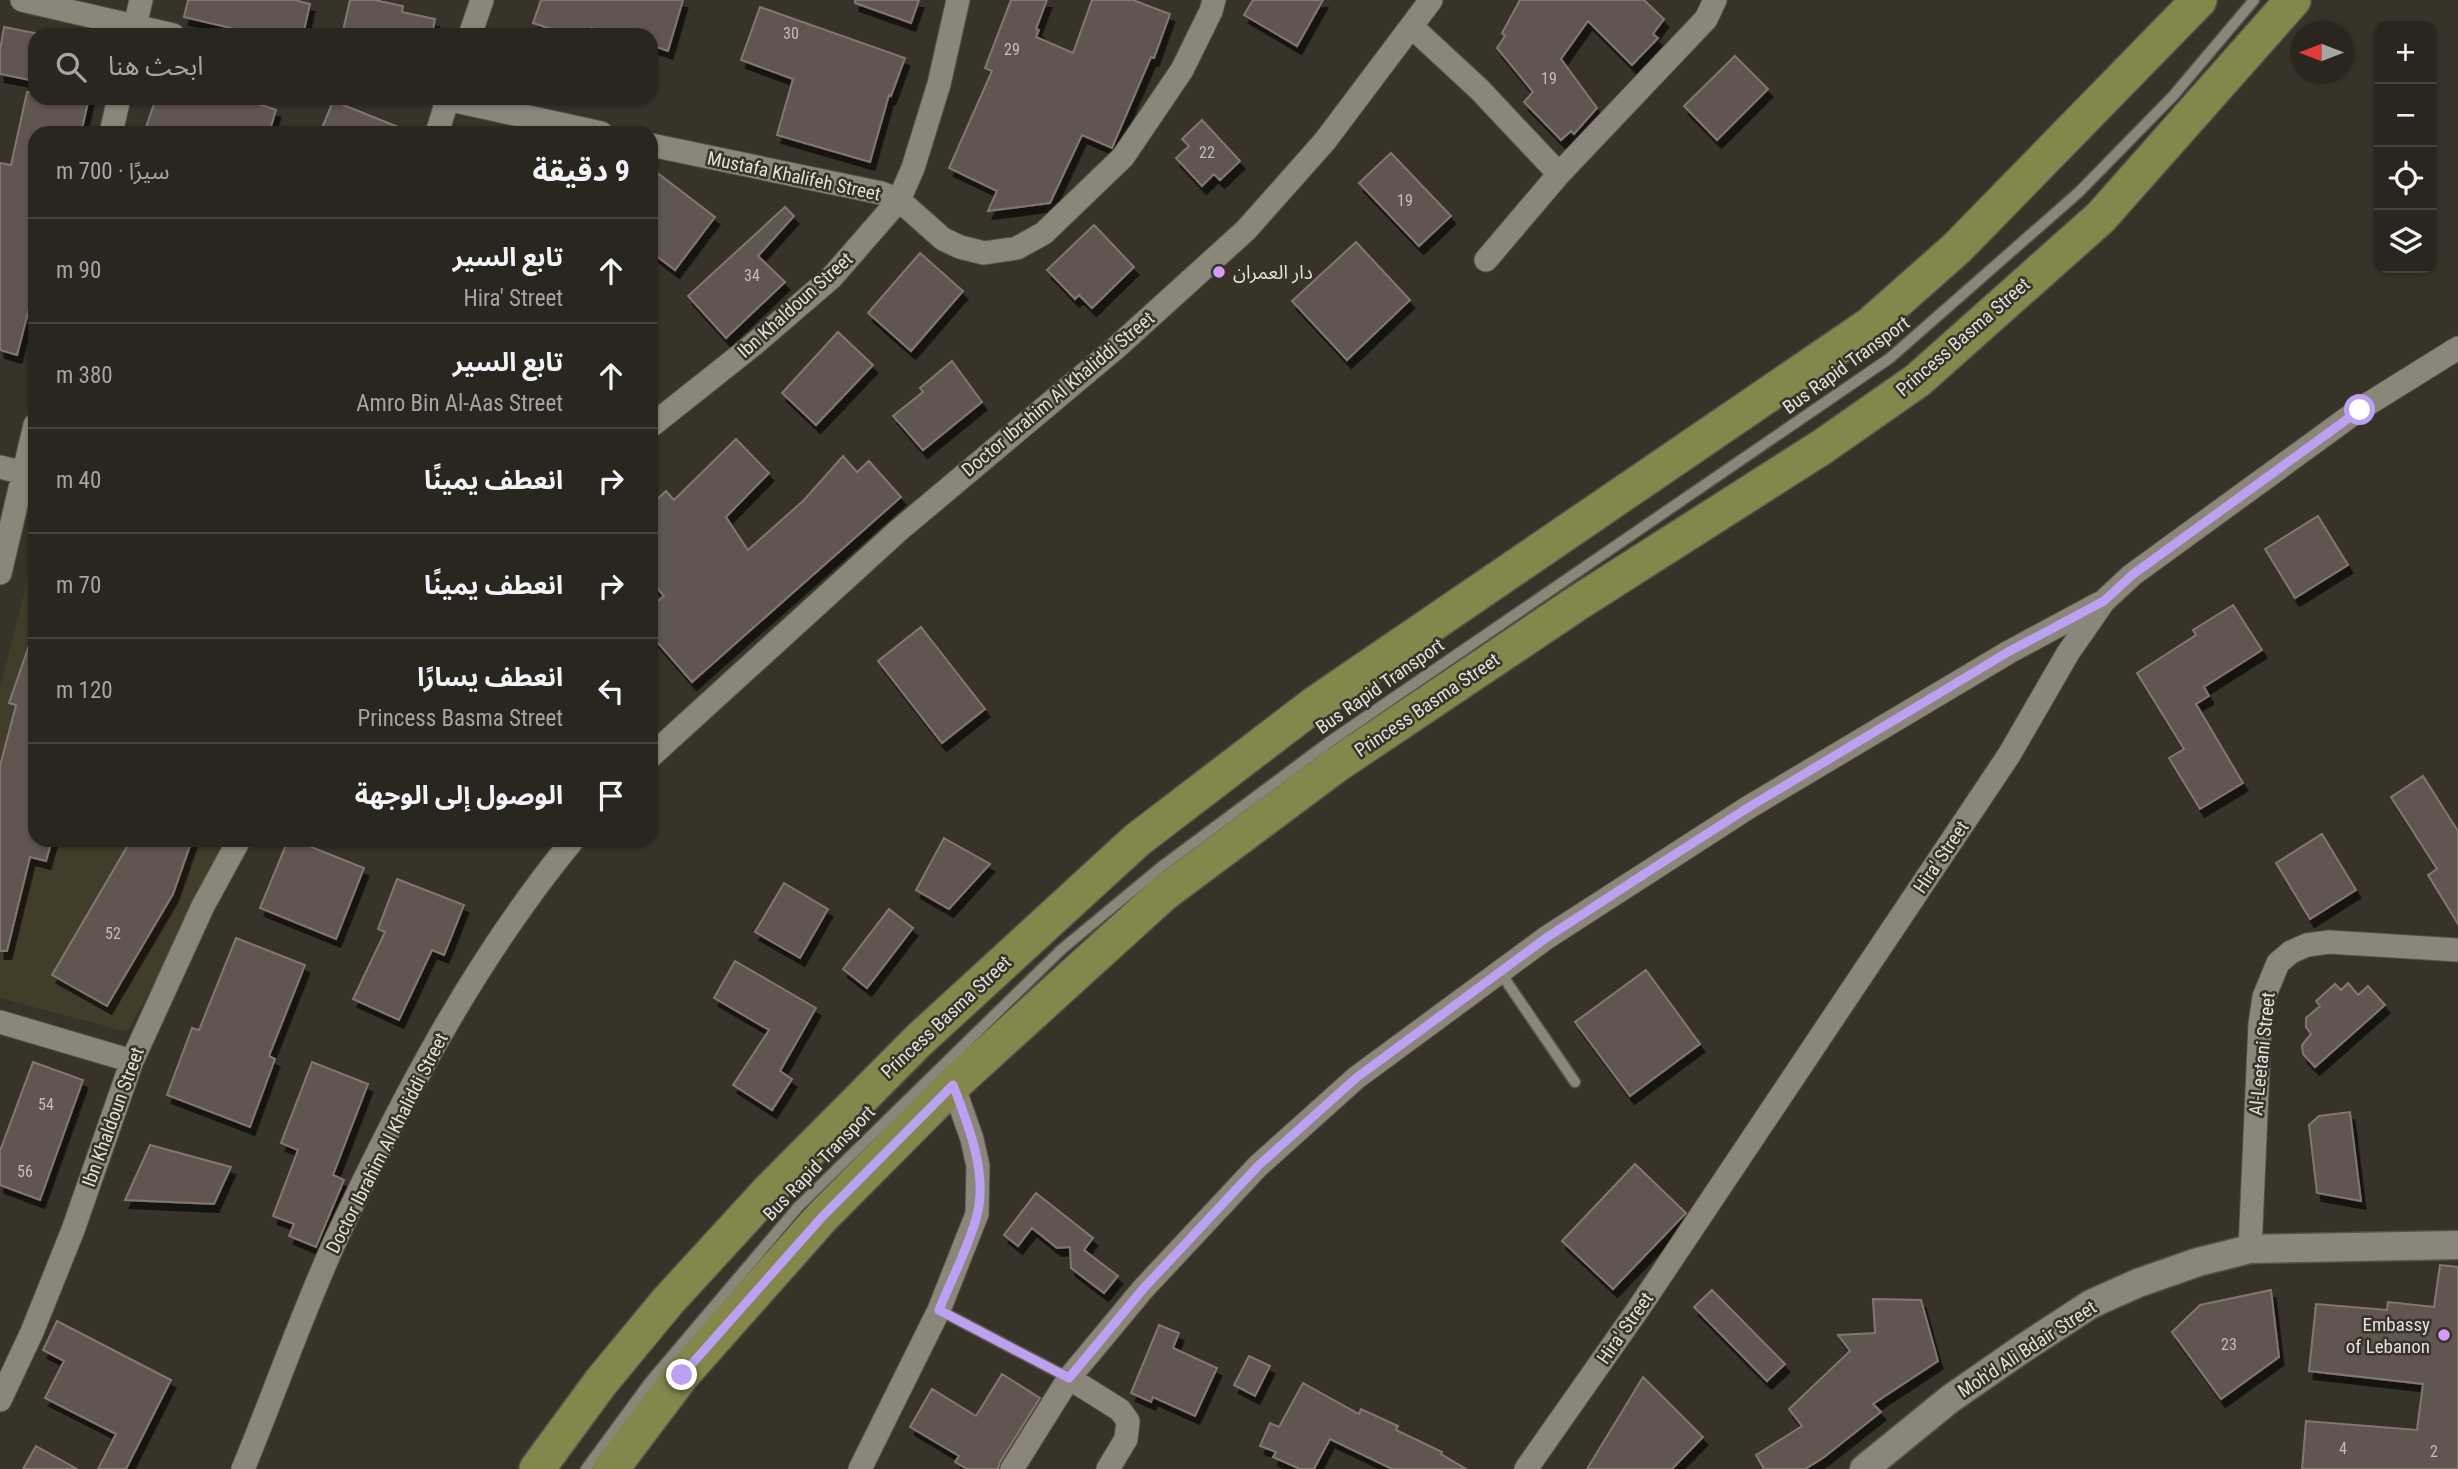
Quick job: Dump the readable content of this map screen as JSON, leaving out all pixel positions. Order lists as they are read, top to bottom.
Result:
{
  "streets": {
    "main road": ["Princess Basma Street"],
    "street": [
      "Mustafa Khalifeh Street",
      "Ibn Khaldoun Street",
      "Doctor Ibrahim Al Khaliddi Street",
      "Hira' Street",
      "Al-Leetani Street",
      "Moh'd Ali Bdair Street"
    ],
    "lane": ["Bus Rapid Transport"]
  },
  "crossings": [
    ["Mustafa Khalifeh Street", "Ibn Khaldoun Street"],
    ["Al-Leetani Street", "Moh'd Ali Bdair Street"]
  ],
  "places": ["دار العمران", "Embassy of Lebanon"],
  "house_numbers": [
    "30",
    "29",
    "19",
    "22",
    "19",
    "34",
    "52",
    "54",
    "56",
    "23",
    "4",
    "2"
  ],
  "north": "left",
  "page": {
    "map_buttons": ["+", "−"],
    "search": "ابحث هنا",
    "heading": ["9 دقيقة", "سيرًا · 700 m"],
    "list": [
      ["تابع السير", "Hira' Street", "90 m"],
      ["تابع السير", "Amro Bin Al-Aas Street", "380 m"],
      ["انعطف يمينًا", "40 m"],
      ["انعطف يمينًا", "70 m"],
      ["انعطف يسارًا", "Princess Basma Street", "120 m"],
      "الوصول إلى الوجهة"
    ]
  }
}
